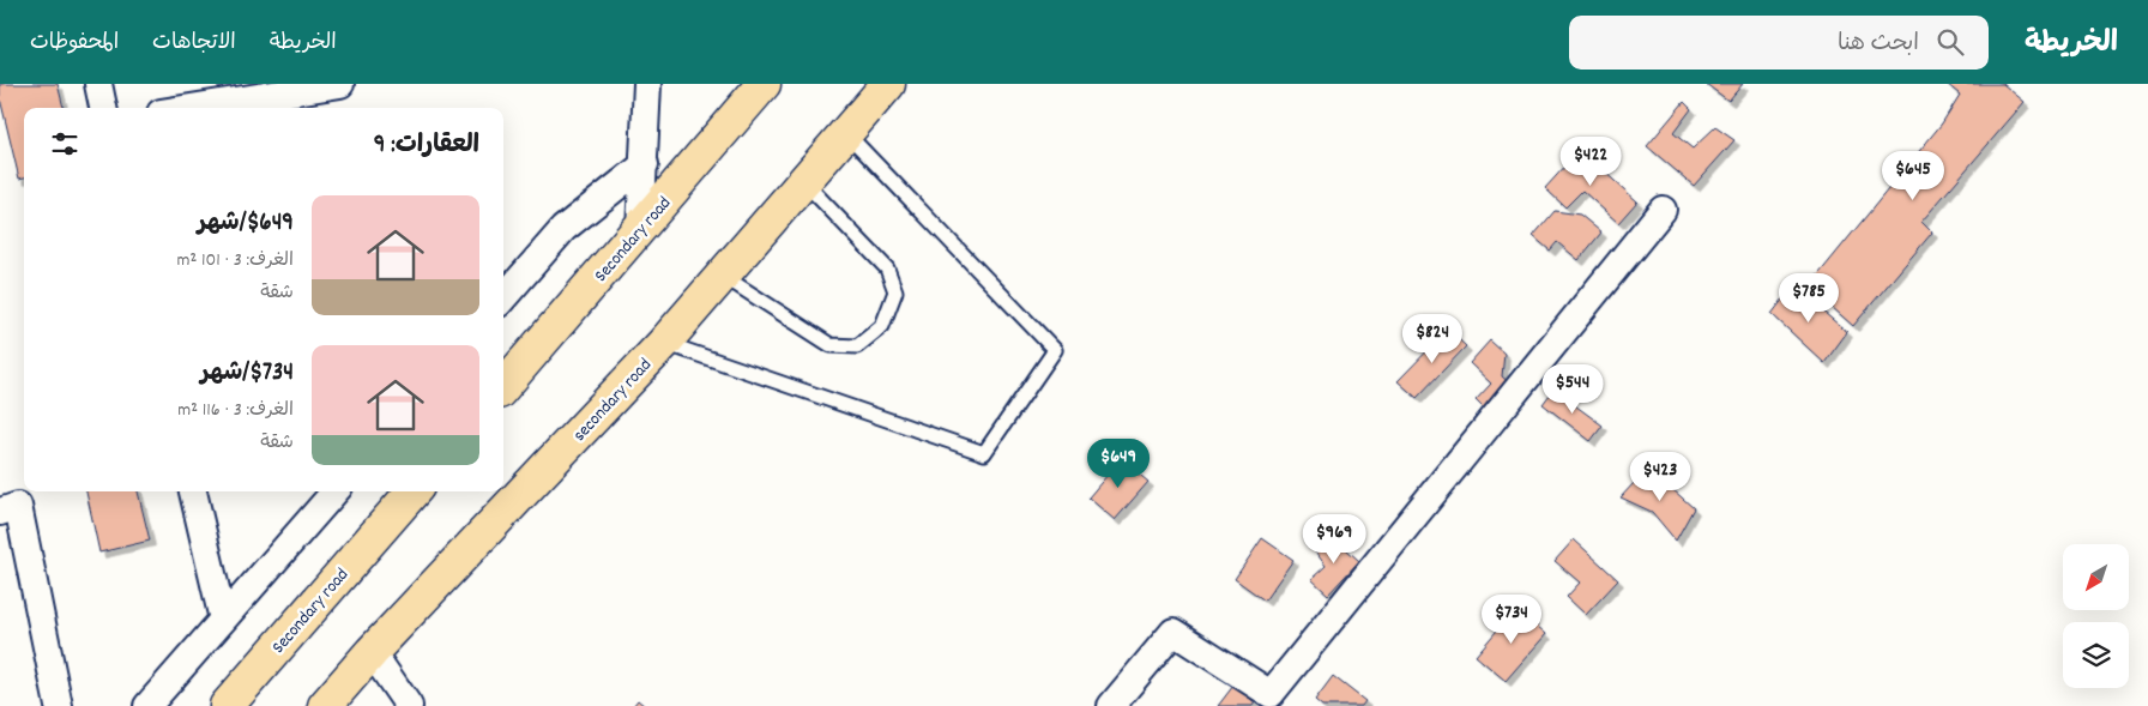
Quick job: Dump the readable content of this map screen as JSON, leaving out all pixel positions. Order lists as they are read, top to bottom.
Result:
{
  "streets": {
    "main road": ["Secondary road", "secondary road"]
  },
  "north": "bottom left",
  "page": {
    "header": "الخريطة",
    "search": "ابحث هنا",
    "nav": ["الخريطة", "الاتجاهات", "المحفوظات"],
    "heading": "العقارات: 9",
    "price": [
      "$422",
      "$645",
      "$785",
      "$824",
      "$544",
      "$649",
      "$423",
      "$969",
      "$734"
    ],
    "list": [
      {
        "name": "$649/شهر",
        "note": "الغرف: 3 · 101 m² · شقة"
      },
      {
        "name": "$734/شهر",
        "note": "الغرف: 3 · 116 m² · شقة"
      }
    ]
  }
}
